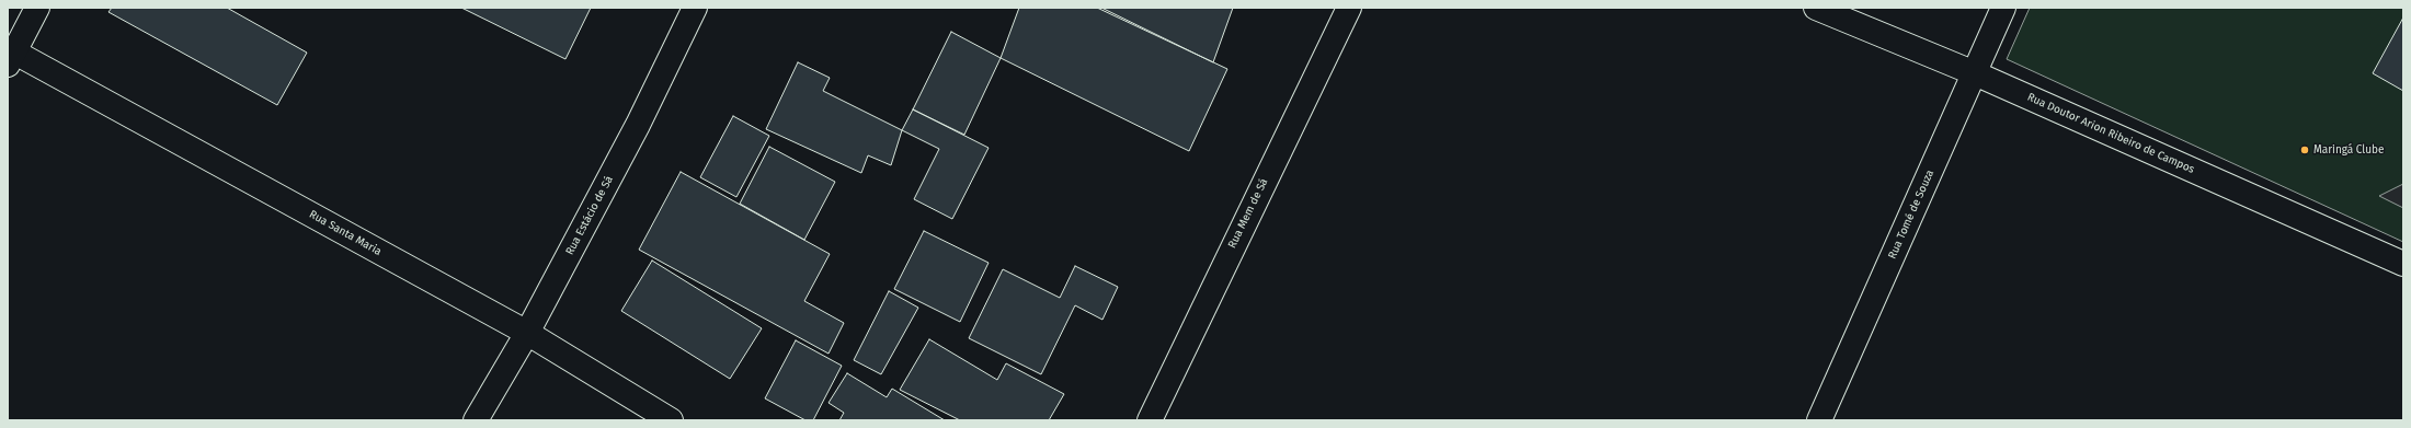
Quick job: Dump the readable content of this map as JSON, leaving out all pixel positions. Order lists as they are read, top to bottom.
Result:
{
  "streets": {
    "street": [
      "Rua Doutor Arion Ribeiro de Campos",
      "Rua Mem de Sá",
      "Rua Tomé de Souza",
      "Rua Estácio de Sá",
      "Rua Santa Maria"
    ]
  },
  "crossings": [
    ["Rua Doutor Arion Ribeiro de Campos", "Rua Tomé de Souza"],
    ["Rua Estácio de Sá", "Rua Santa Maria"]
  ],
  "places": ["Maringá Clube"]
}
